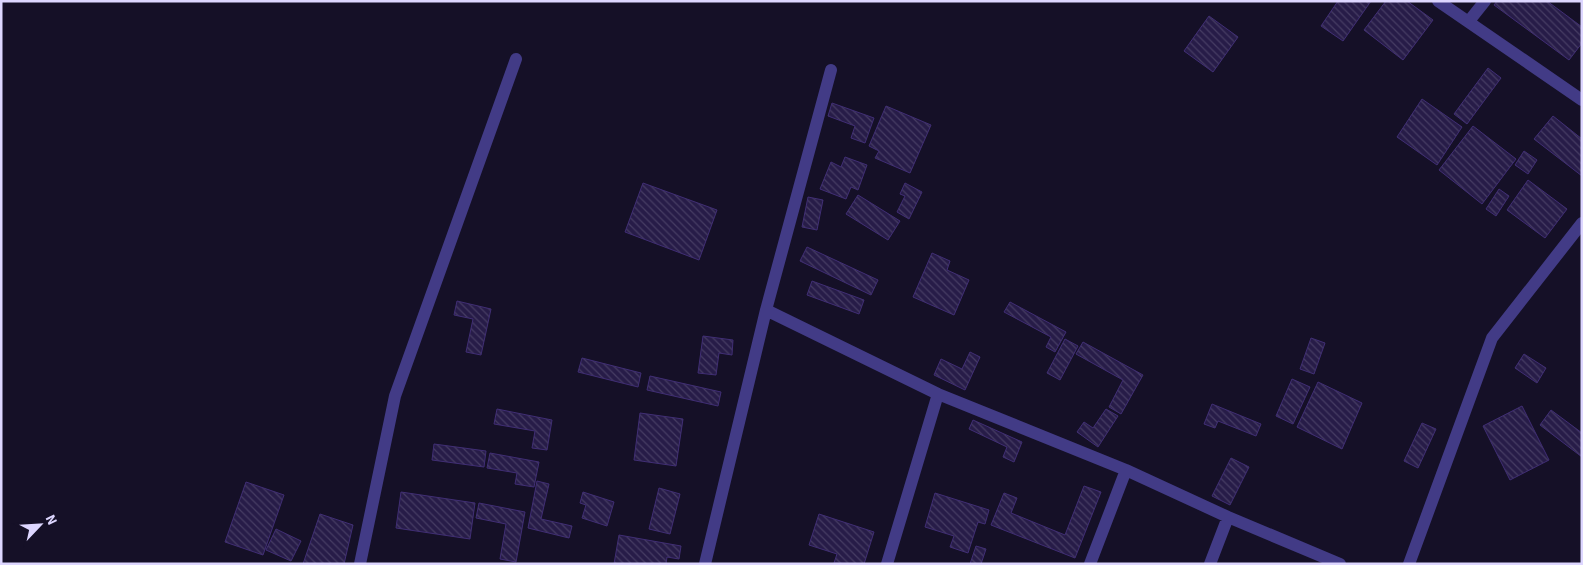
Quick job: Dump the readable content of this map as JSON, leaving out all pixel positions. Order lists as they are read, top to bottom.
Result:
{
  "north": "top right"
}
